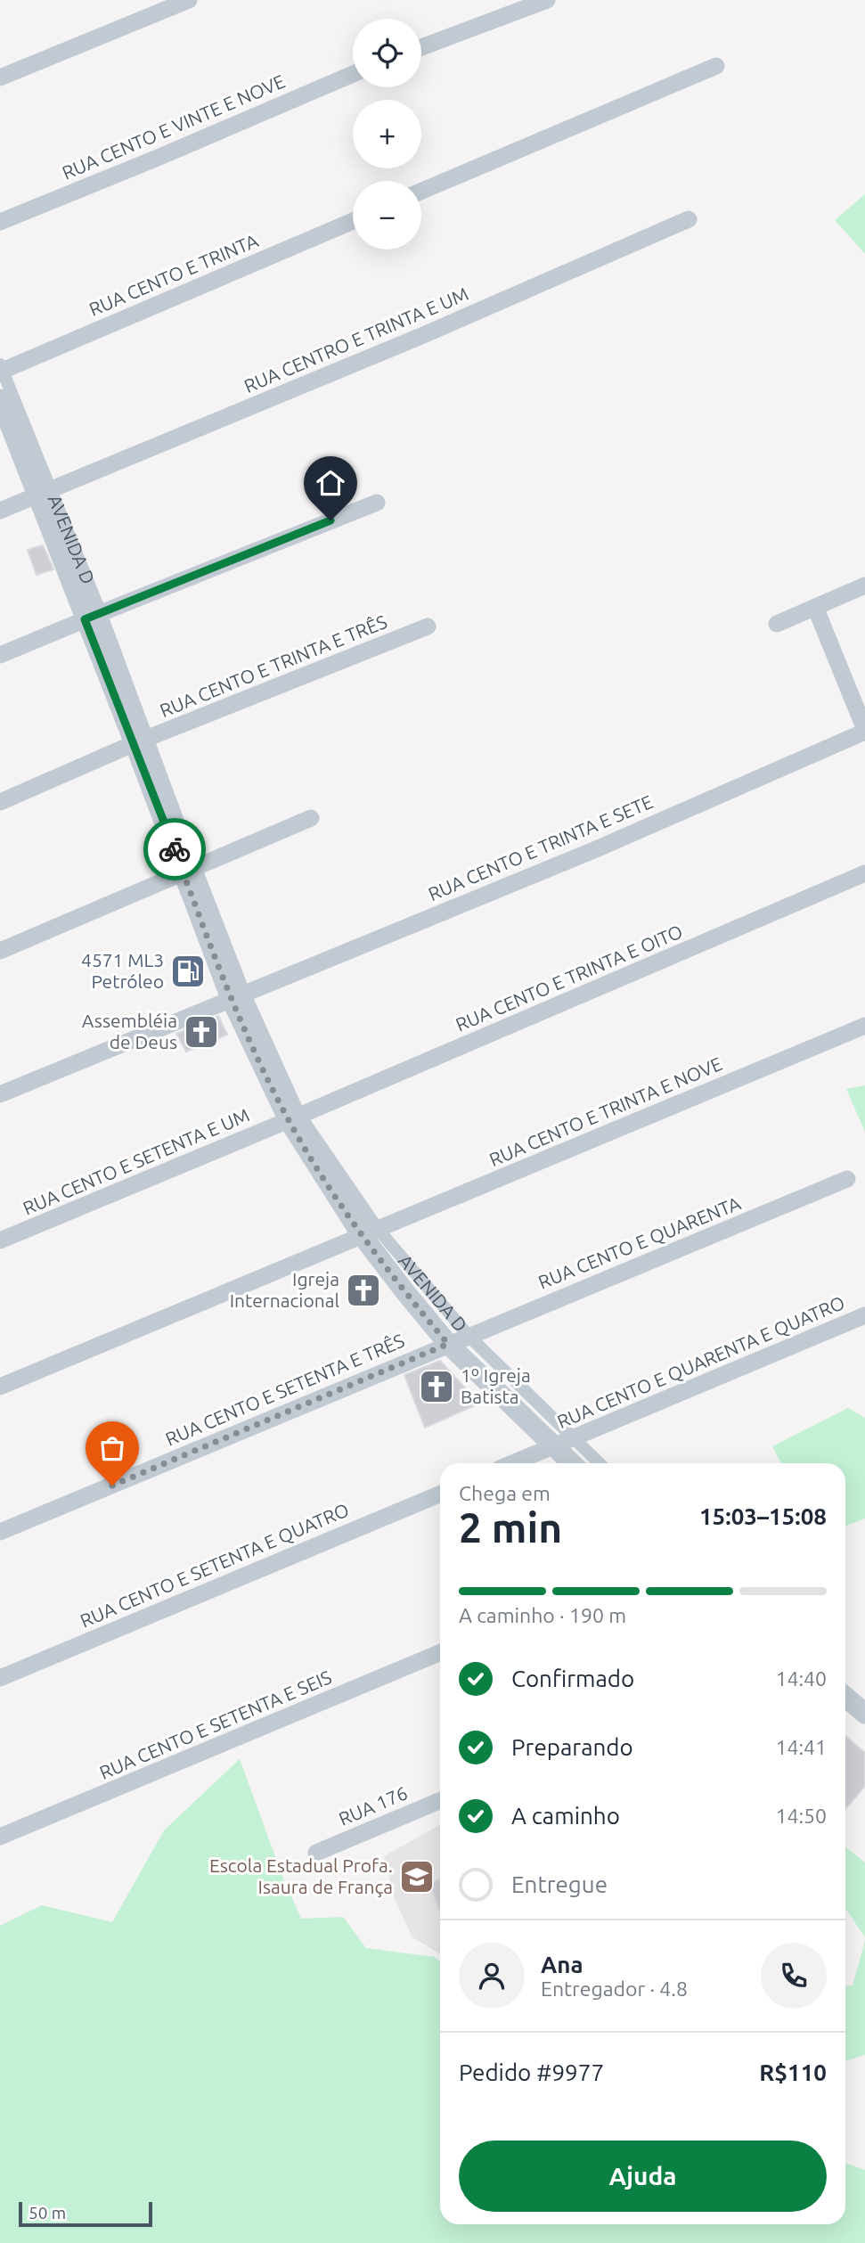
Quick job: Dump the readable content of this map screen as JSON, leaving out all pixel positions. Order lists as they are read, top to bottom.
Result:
{
  "streets": {
    "street": [
      "RUA CENTO E VINTE E NOVE",
      "RUA CENTO E TRINTA",
      "RUA CENTRO E TRINTA E UM",
      "AVENIDA D",
      "RUA CENTO E TRINTA E TRÊS",
      "RUA CENTO E TRINTA E SETE",
      "RUA CENTO E TRINTA E OITO",
      "RUA CENTO E TRINTA E NOVE",
      "RUA CENTO E SETENTA E UM",
      "RUA CENTO E QUARENTA",
      "RUA CENTO E QUARENTA E QUATRO",
      "RUA CENTO E SETENTA E TRÊS",
      "RUA CENTO E SETENTA E QUATRO",
      "RUA CENTO E SETENTA E SEIS",
      "RUA 176"
    ]
  },
  "crossings": [
    ["RUA CENTO E TRINTA", "AVENIDA D"],
    ["RUA CENTRO E TRINTA E UM", "AVENIDA D"],
    ["AVENIDA D", "RUA CENTO E TRINTA E TRÊS"],
    ["AVENIDA D", "RUA CENTO E TRINTA E SETE"],
    ["AVENIDA D", "RUA CENTO E TRINTA E OITO"],
    ["AVENIDA D", "RUA CENTO E TRINTA E NOVE"],
    ["AVENIDA D", "RUA CENTO E SETENTA E UM"],
    ["AVENIDA D", "RUA CENTO E QUARENTA"],
    ["AVENIDA D", "RUA CENTO E QUARENTA E QUATRO"],
    ["AVENIDA D", "RUA CENTO E SETENTA E TRÊS"],
    ["RUA CENTO E TRINTA E OITO", "RUA CENTO E SETENTA E UM"],
    ["RUA CENTO E QUARENTA", "RUA CENTO E SETENTA E TRÊS"]
  ],
  "places": {
    "fuel station": ["4571 ML3 Petróleo"],
    "church": ["Assembléia de Deus", "Igreja Internacional", "1º Igreja Batista"],
    "school or university": ["Escola Estadual Profa. Isaura de França"]
  },
  "scale_bar": "50 m",
  "page": {
    "map_buttons": ["+", "−"],
    "heading": ["2 min", "Chega em", "15:03–15:08"],
    "panel": [
      "Ana",
      "Entregador · 4.8",
      "Pedido #9977",
      "R$110"
    ],
    "bar": "A caminho · 190 m",
    "list": [
      ["Confirmado", "14:40"],
      ["Preparando", "14:41"],
      ["A caminho", "14:50"],
      "Entregue"
    ],
    "buttons": "Ajuda",
    "scale": "50 m"
  }
}
